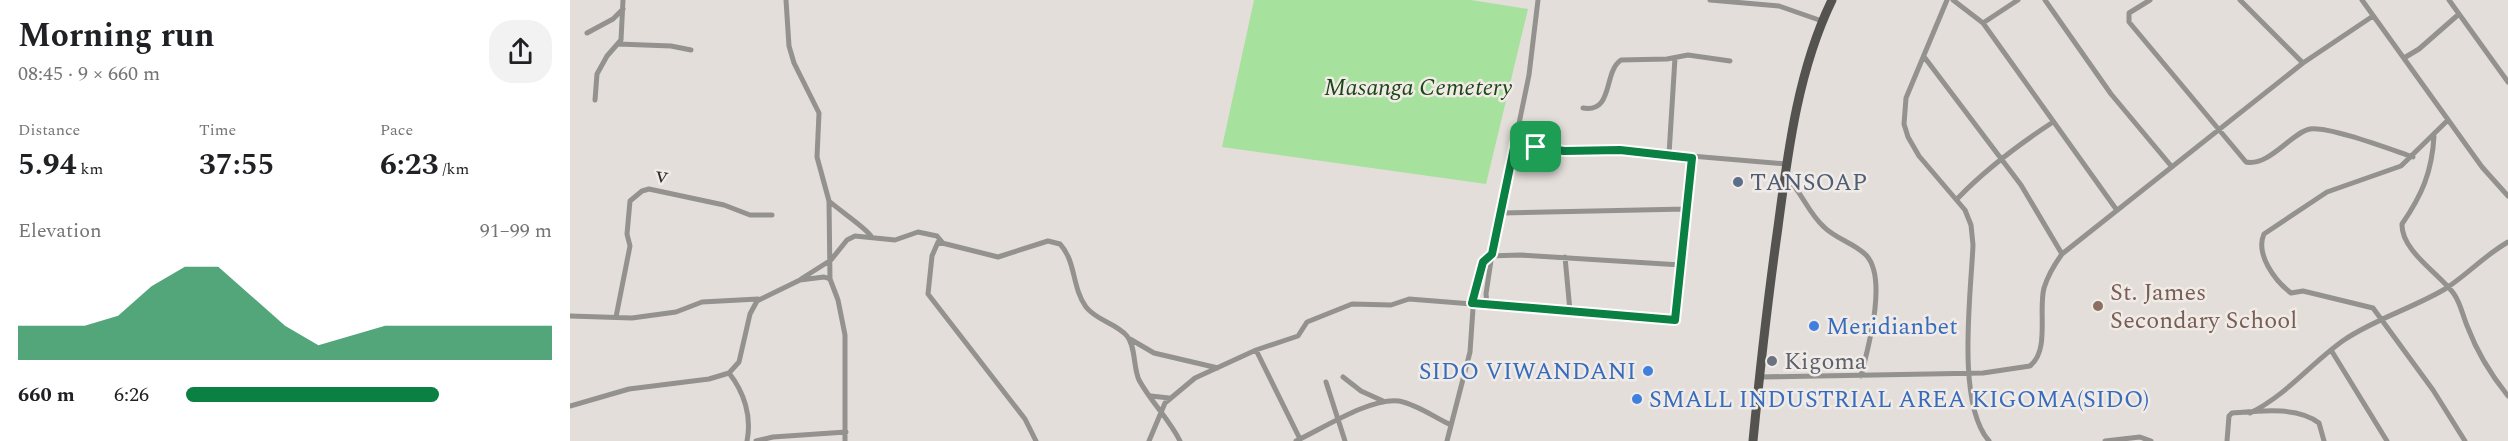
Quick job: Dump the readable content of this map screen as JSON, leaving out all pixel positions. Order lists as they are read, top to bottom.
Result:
{
  "streets": {
    "street": ["v"]
  },
  "parks": ["Masanga Cemetery"],
  "places": [
    "TANSOAP",
    "St. James Secondary School",
    "Meridianbet",
    "Kigoma",
    "SIDO VIWANDANI",
    "SMALL INDUSTRIAL AREA KIGOMA(SIDO)"
  ],
  "page": {
    "heading": ["Morning run", "08:45 · 9 × 660 m"],
    "stats": [
      ["Distance", "5.94 km"],
      ["Time", "37:55"],
      ["Pace", "6:23 /km"]
    ],
    "chart": ["Elevation", "91–99 m"],
    "list": [
      {
        "name": "660 m",
        "note": "6:26"
      }
    ]
  }
}
